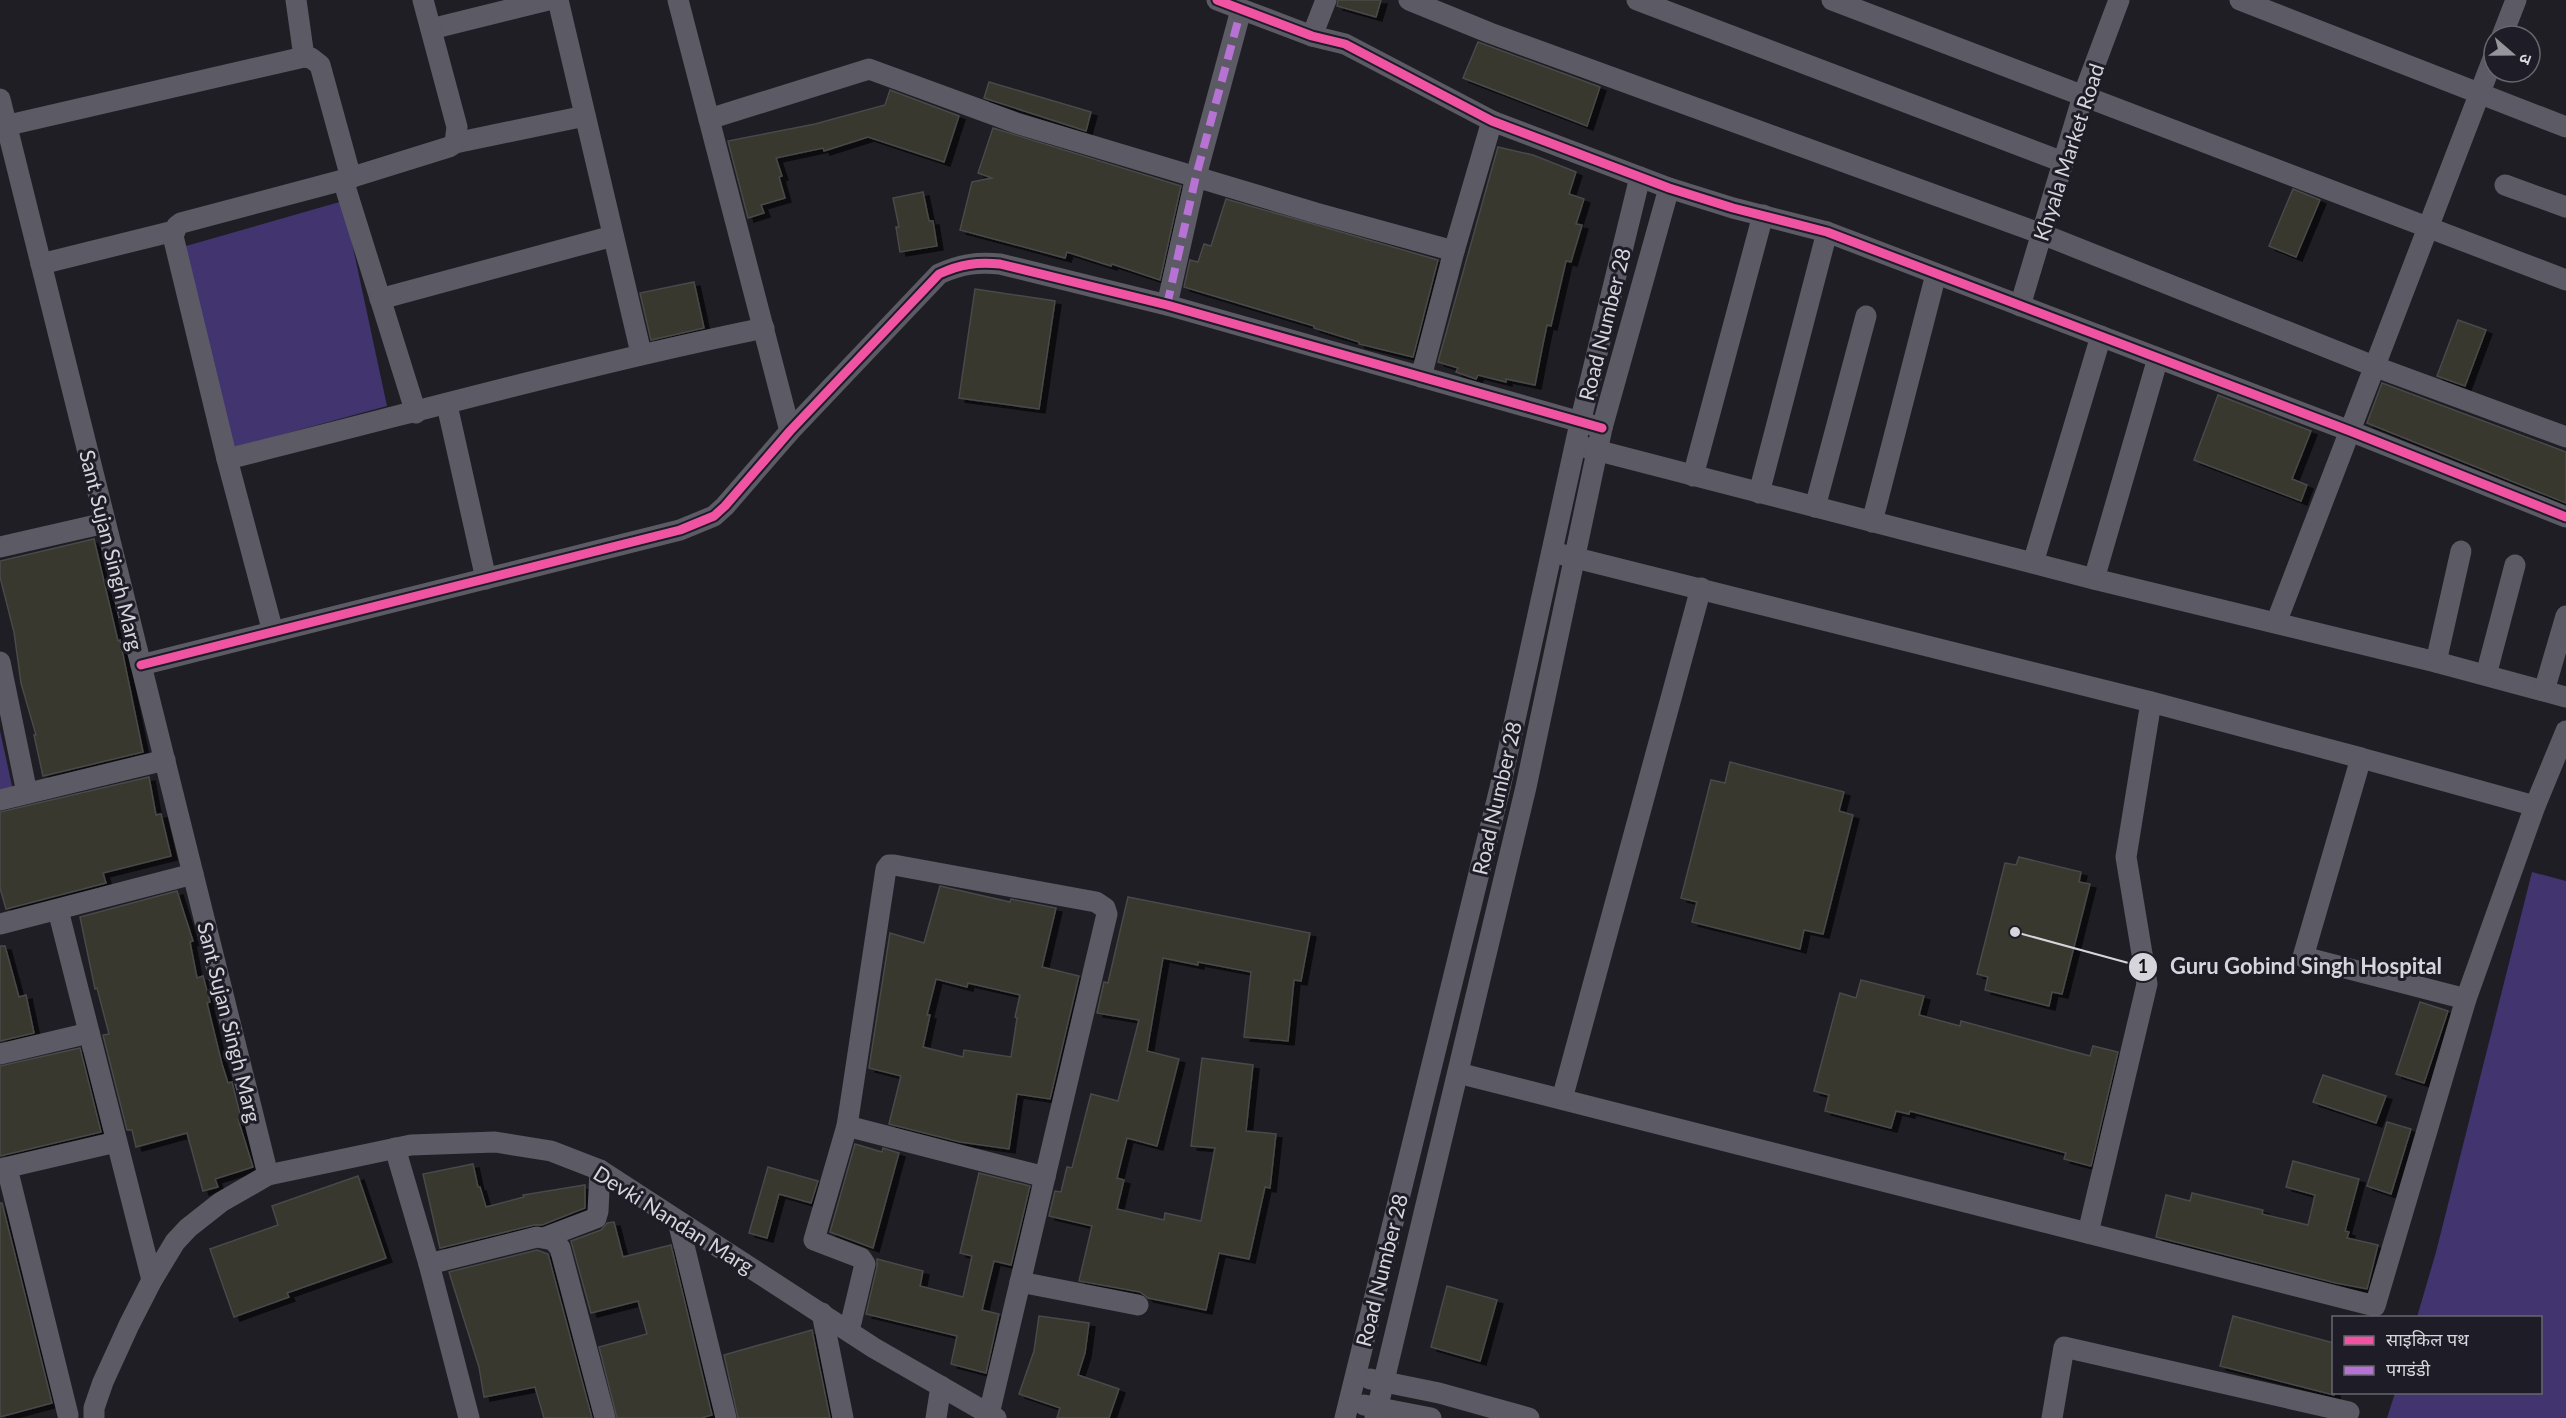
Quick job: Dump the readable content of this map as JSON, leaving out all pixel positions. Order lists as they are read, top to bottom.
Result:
{
  "streets": {
    "street": [
      "Khyala Market Road",
      "Road Number 28",
      "Sant Sujan Singh Marg",
      "Devki Nandan Marg"
    ]
  },
  "crossings": [
    ["Sant Sujan Singh Marg", "Devki Nandan Marg"]
  ],
  "places": ["Guru Gobind Singh Hospital"],
  "legend": ["साइकिल पथ", "पगडंडी"],
  "north": "right"
}
